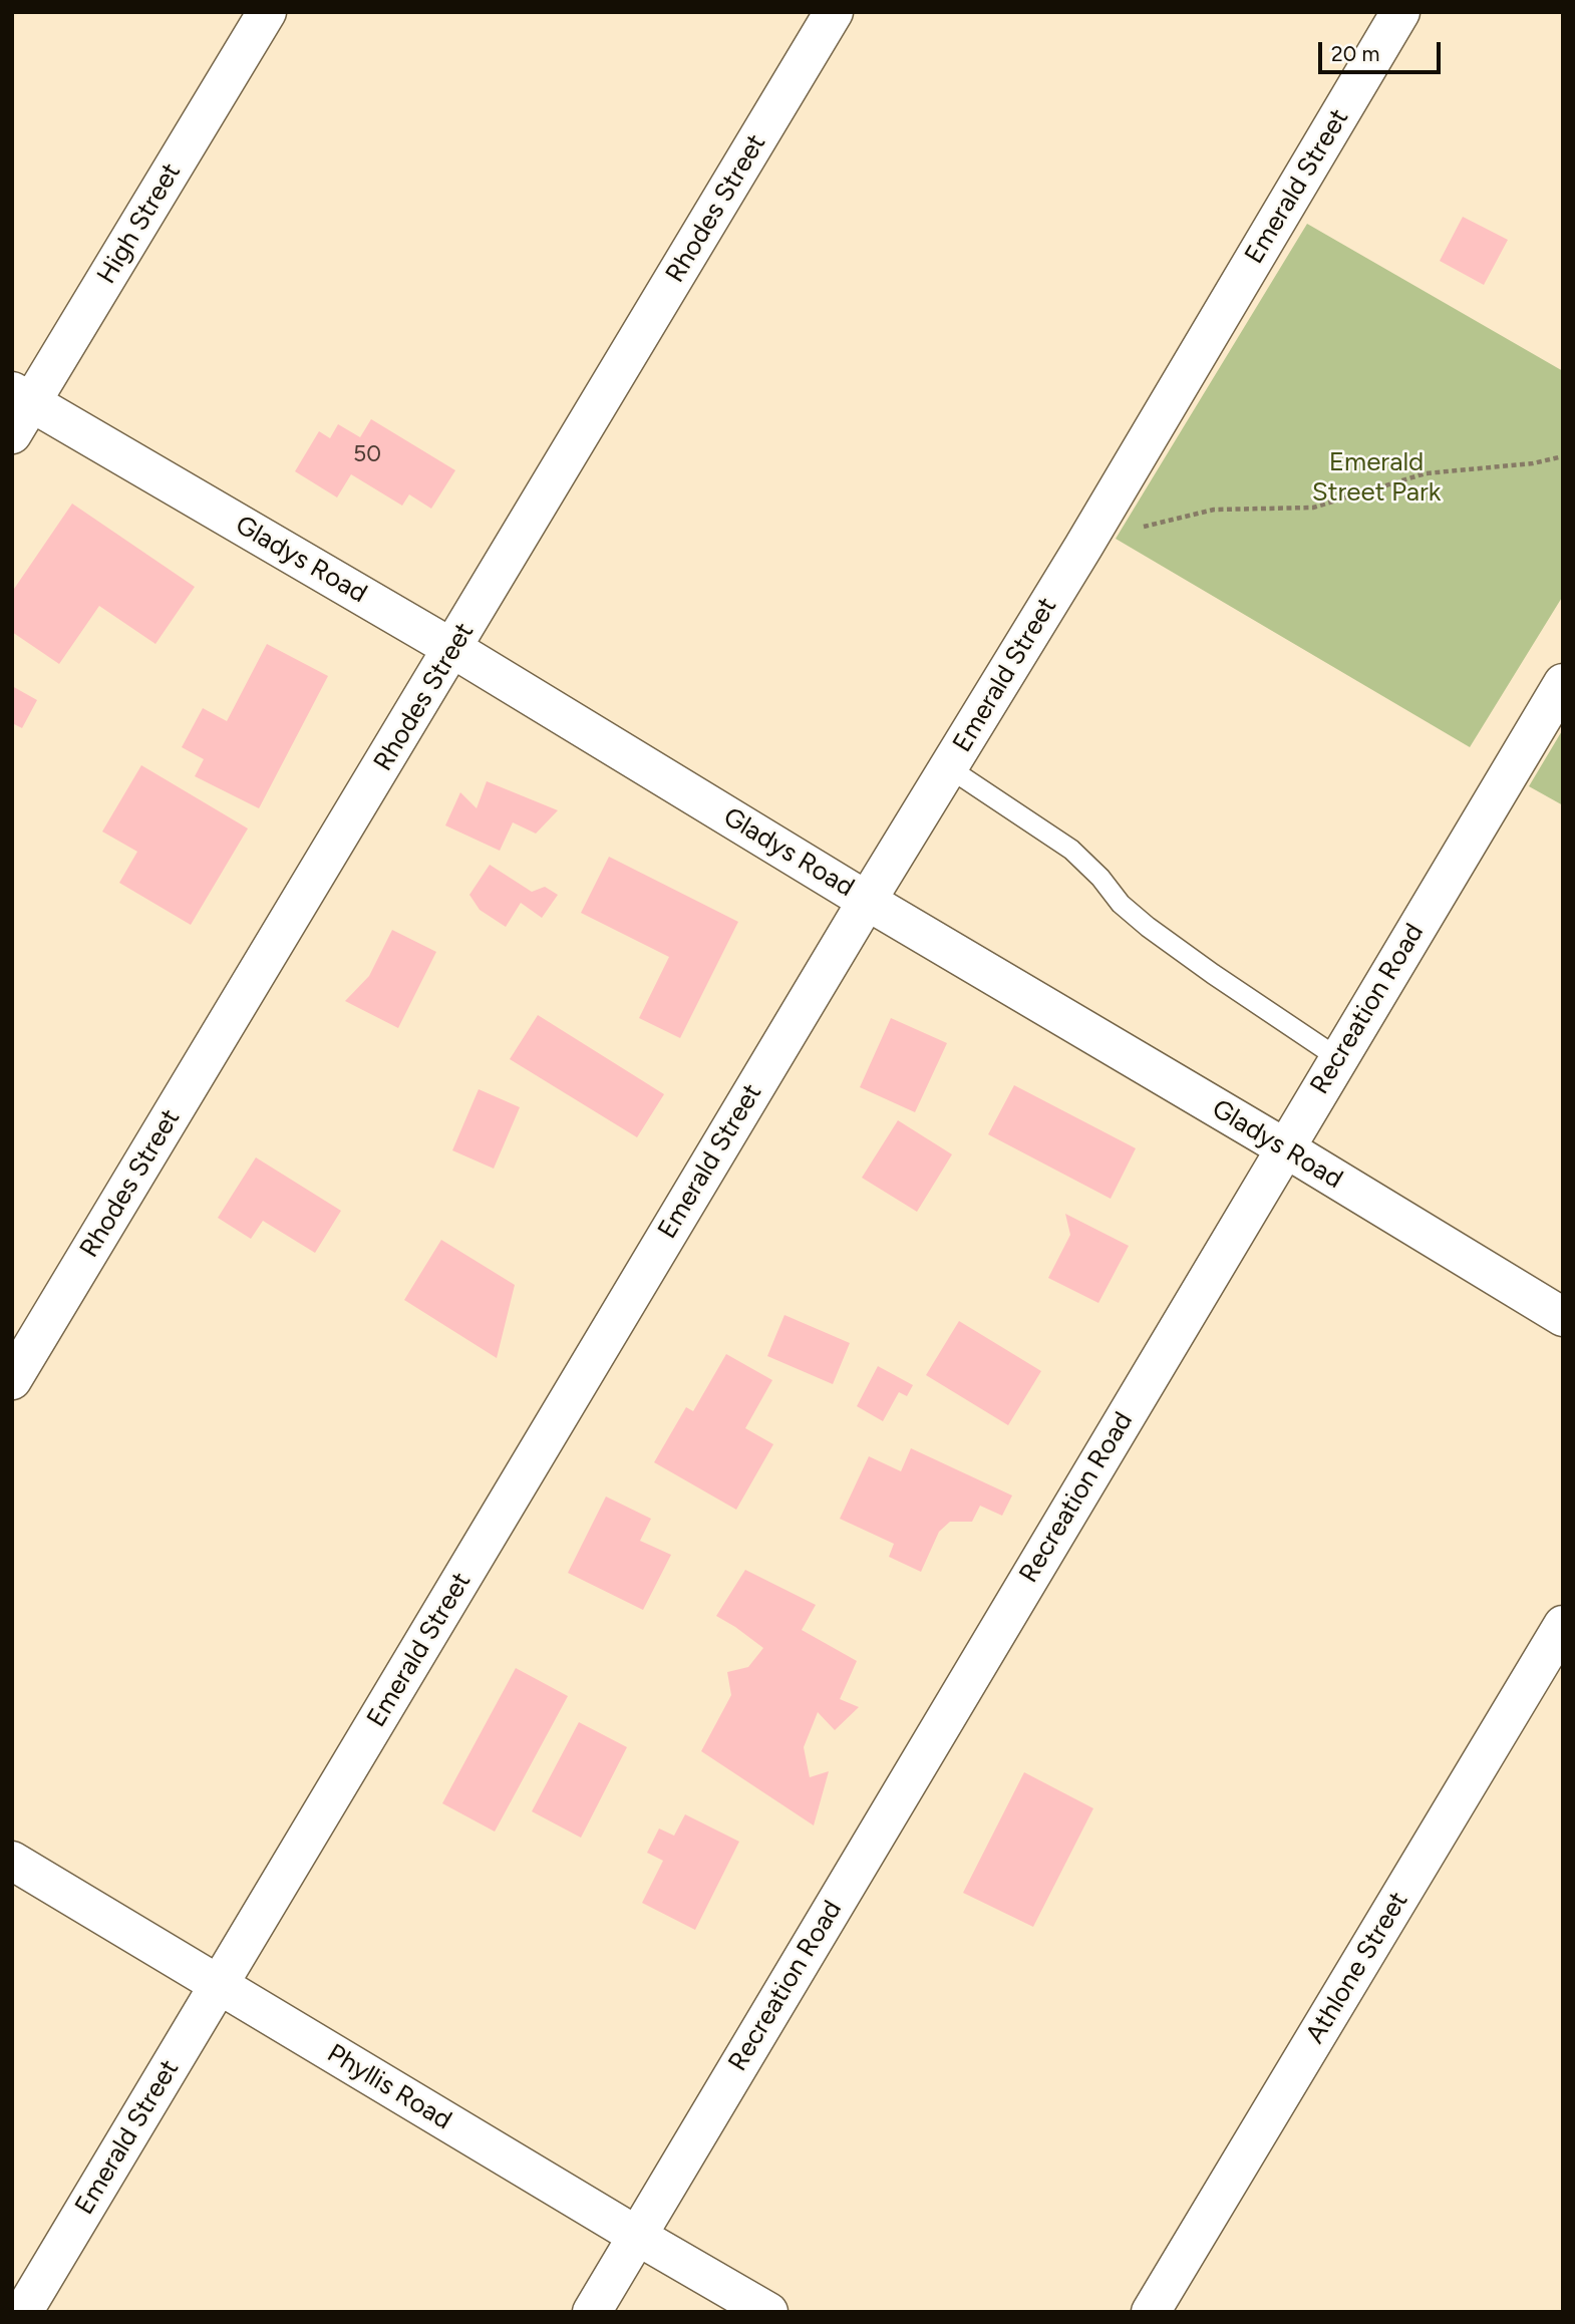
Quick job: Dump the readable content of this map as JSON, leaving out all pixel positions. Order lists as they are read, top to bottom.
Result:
{
  "streets": {
    "street": [
      "Emerald Street",
      "Rhodes Street",
      "High Street",
      "Gladys Road",
      "Recreation Road",
      "Athlone Street",
      "Phyllis Road"
    ]
  },
  "crossings": [
    ["Emerald Street", "Gladys Road"],
    ["Emerald Street", "Phyllis Road"],
    ["Rhodes Street", "Gladys Road"],
    ["High Street", "Gladys Road"],
    ["Gladys Road", "Recreation Road"],
    ["Recreation Road", "Phyllis Road"]
  ],
  "parks": ["Emerald Street Park"],
  "house_numbers": ["50"],
  "scale_bar": "20 m"
}
